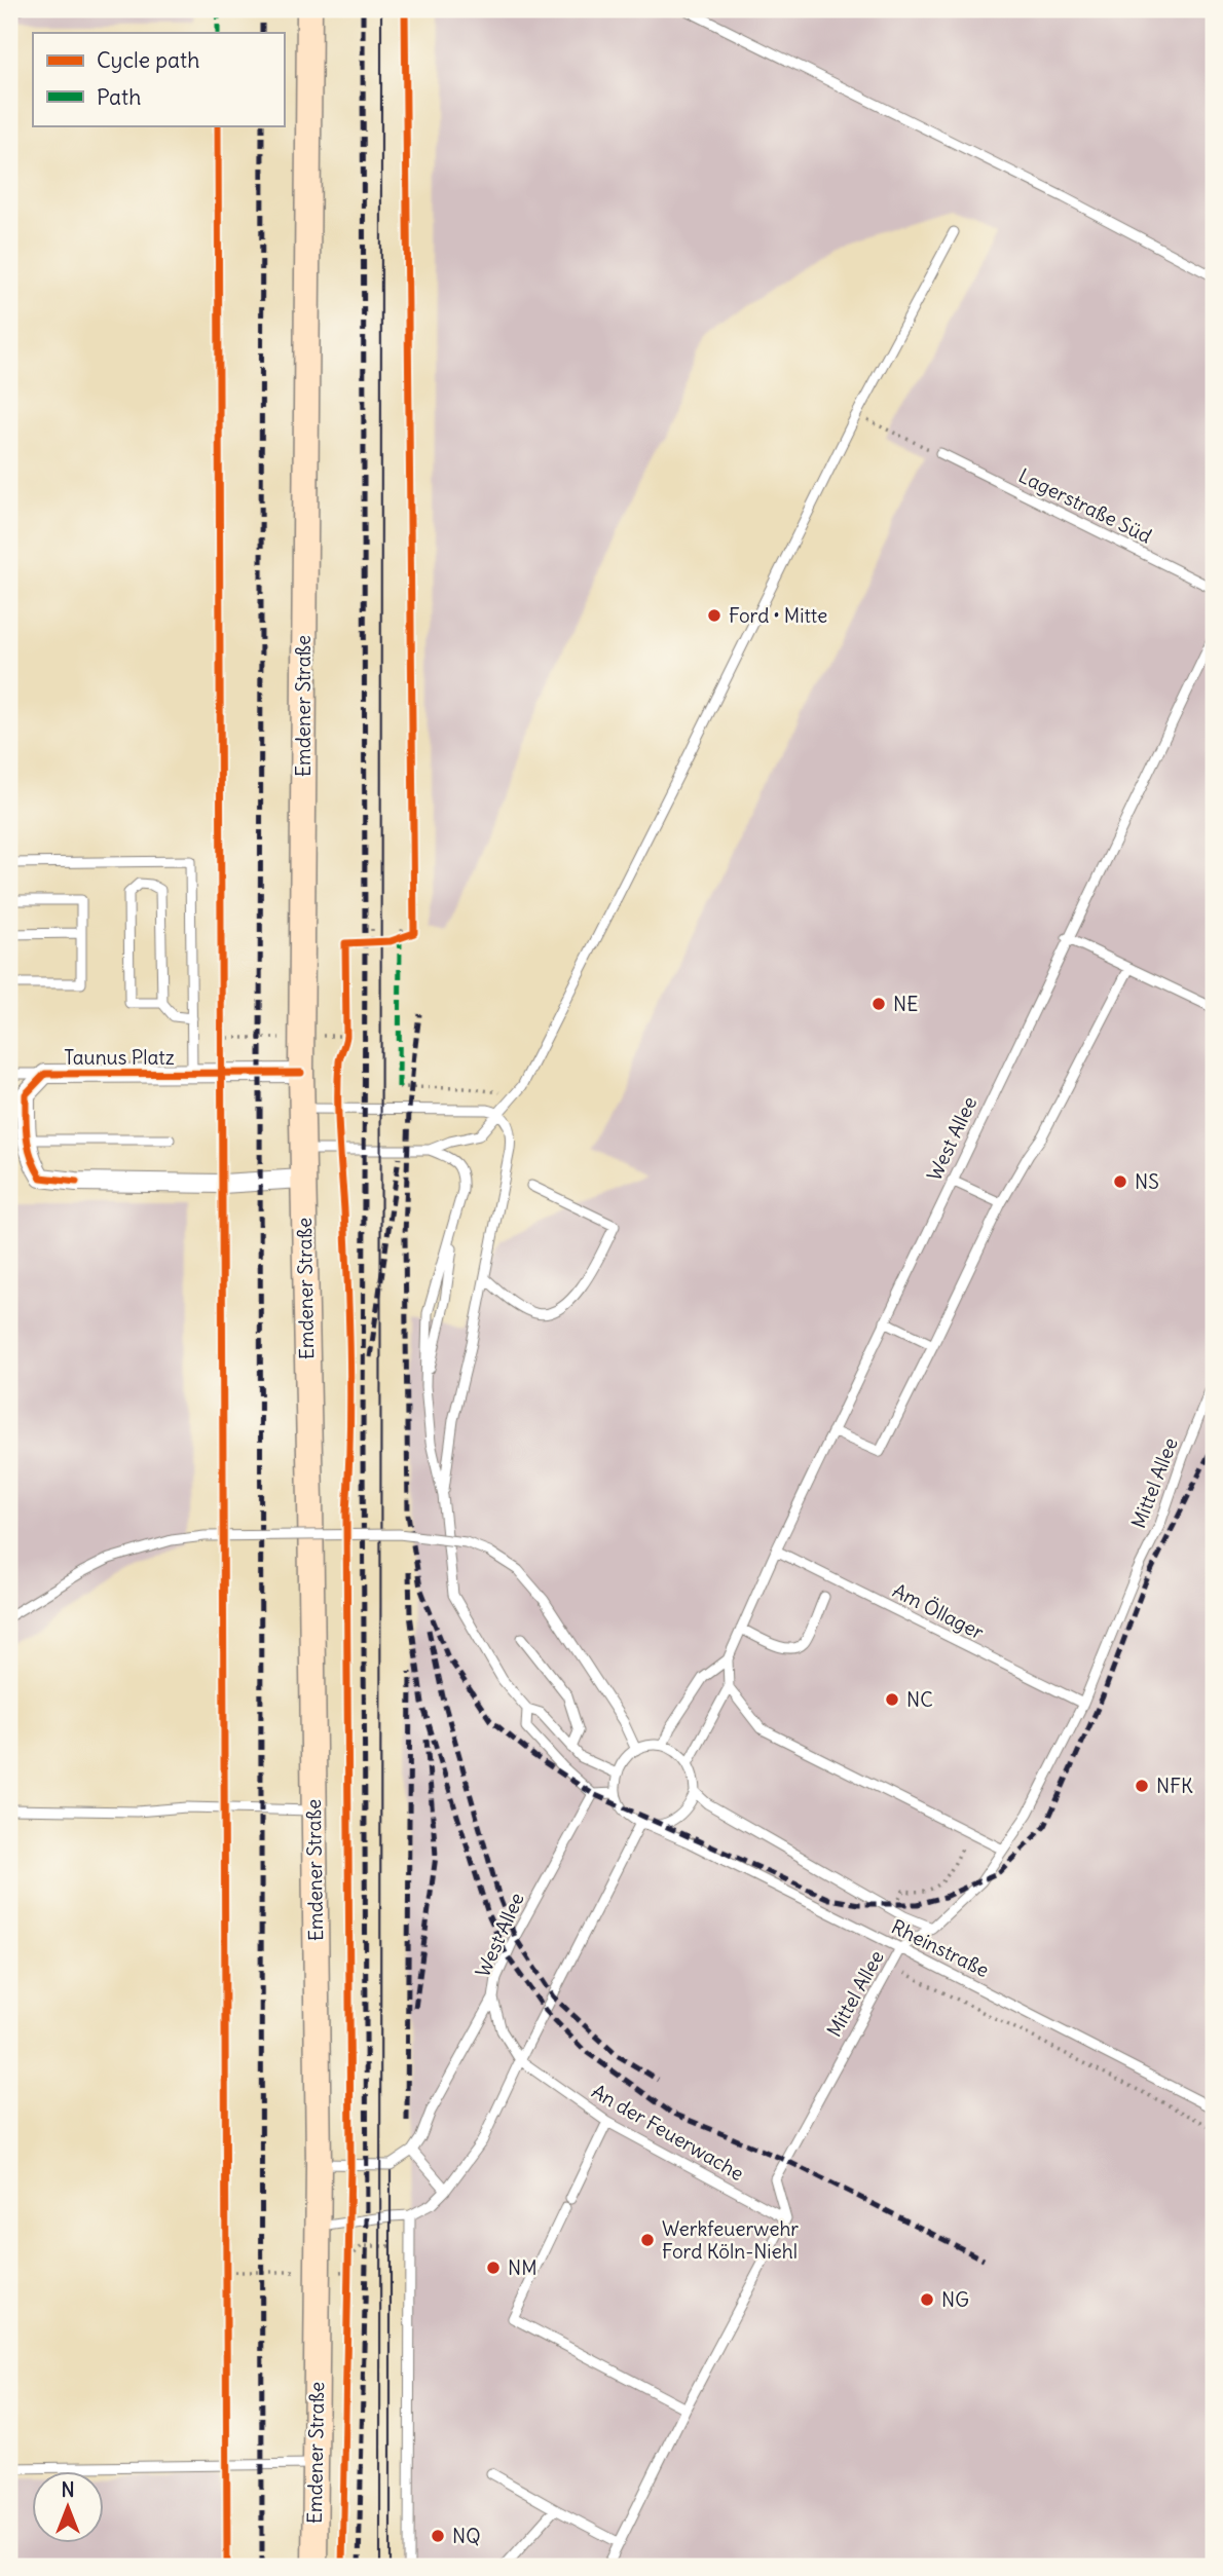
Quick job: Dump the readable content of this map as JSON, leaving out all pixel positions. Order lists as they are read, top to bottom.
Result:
{
  "streets": {
    "street": ["Emdener Straße", "Taunus Platz"],
    "lane": [
      "Lagerstraße Süd",
      "West Allee",
      "Mittel Allee",
      "Am Öllager",
      "Rheinstraße",
      "An der Feuerwache"
    ]
  },
  "crossings": [
    ["Emdener Straße", "Taunus Platz"],
    ["West Allee", "Am Öllager"],
    ["West Allee", "Rheinstraße"],
    ["West Allee", "An der Feuerwache"],
    ["Mittel Allee", "Am Öllager"],
    ["Mittel Allee", "Rheinstraße"],
    ["Mittel Allee", "An der Feuerwache"]
  ],
  "places": [
    "Ford • Mitte",
    "NE",
    "NS",
    "NC",
    "NFK",
    "Werkfeuerwehr Ford Köln-Niehl",
    "NM",
    "NG",
    "NQ"
  ],
  "legend": ["Cycle path", "Path"],
  "north": "top"
}
